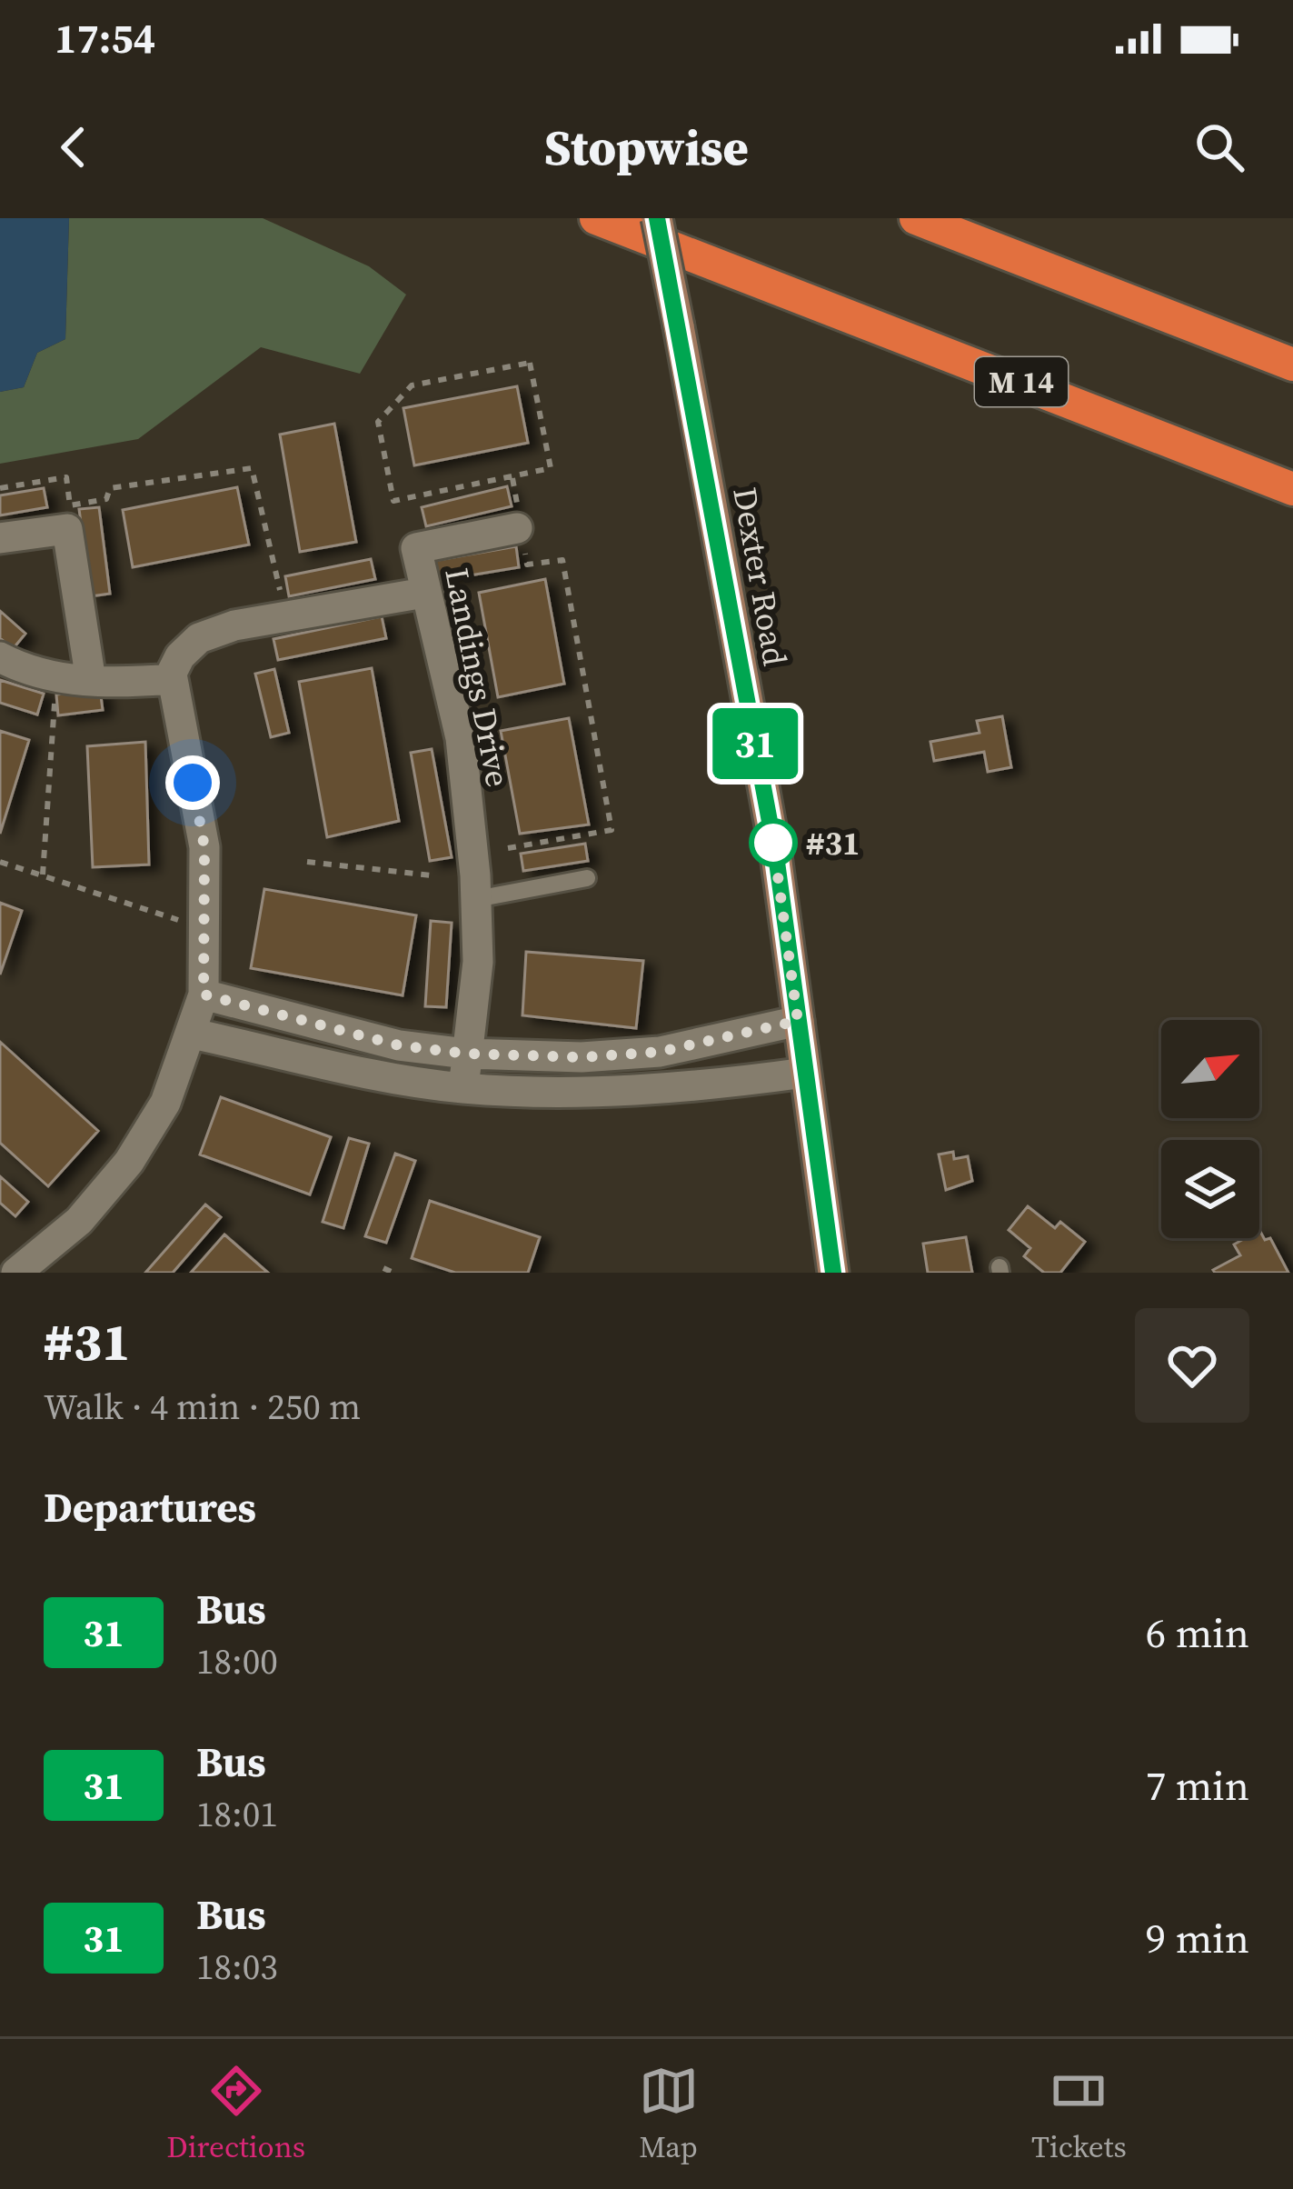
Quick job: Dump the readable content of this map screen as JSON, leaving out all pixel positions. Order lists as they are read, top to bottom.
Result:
{
  "streets": {
    "highway": ["M 14"],
    "main road": ["Dexter Road"],
    "street": ["Landings Drive"]
  },
  "places": ["#31"],
  "lines": ["bus line 31"],
  "north": "top right",
  "page": {
    "status": "17:54",
    "header": "Stopwise",
    "on_map": "31",
    "heading": [
      ["#31", "Walk · 4 min · 250 m"],
      "Departures"
    ],
    "list": [
      {
        "mark": "31",
        "name": "Bus",
        "note": "18:00",
        "value": "6 min"
      },
      {
        "mark": "31",
        "name": "Bus",
        "note": "18:01",
        "value": "7 min"
      },
      {
        "mark": "31",
        "name": "Bus",
        "note": "18:03",
        "value": "9 min"
      }
    ],
    "tabs": ["Directions", "Map", "Tickets"]
  }
}
